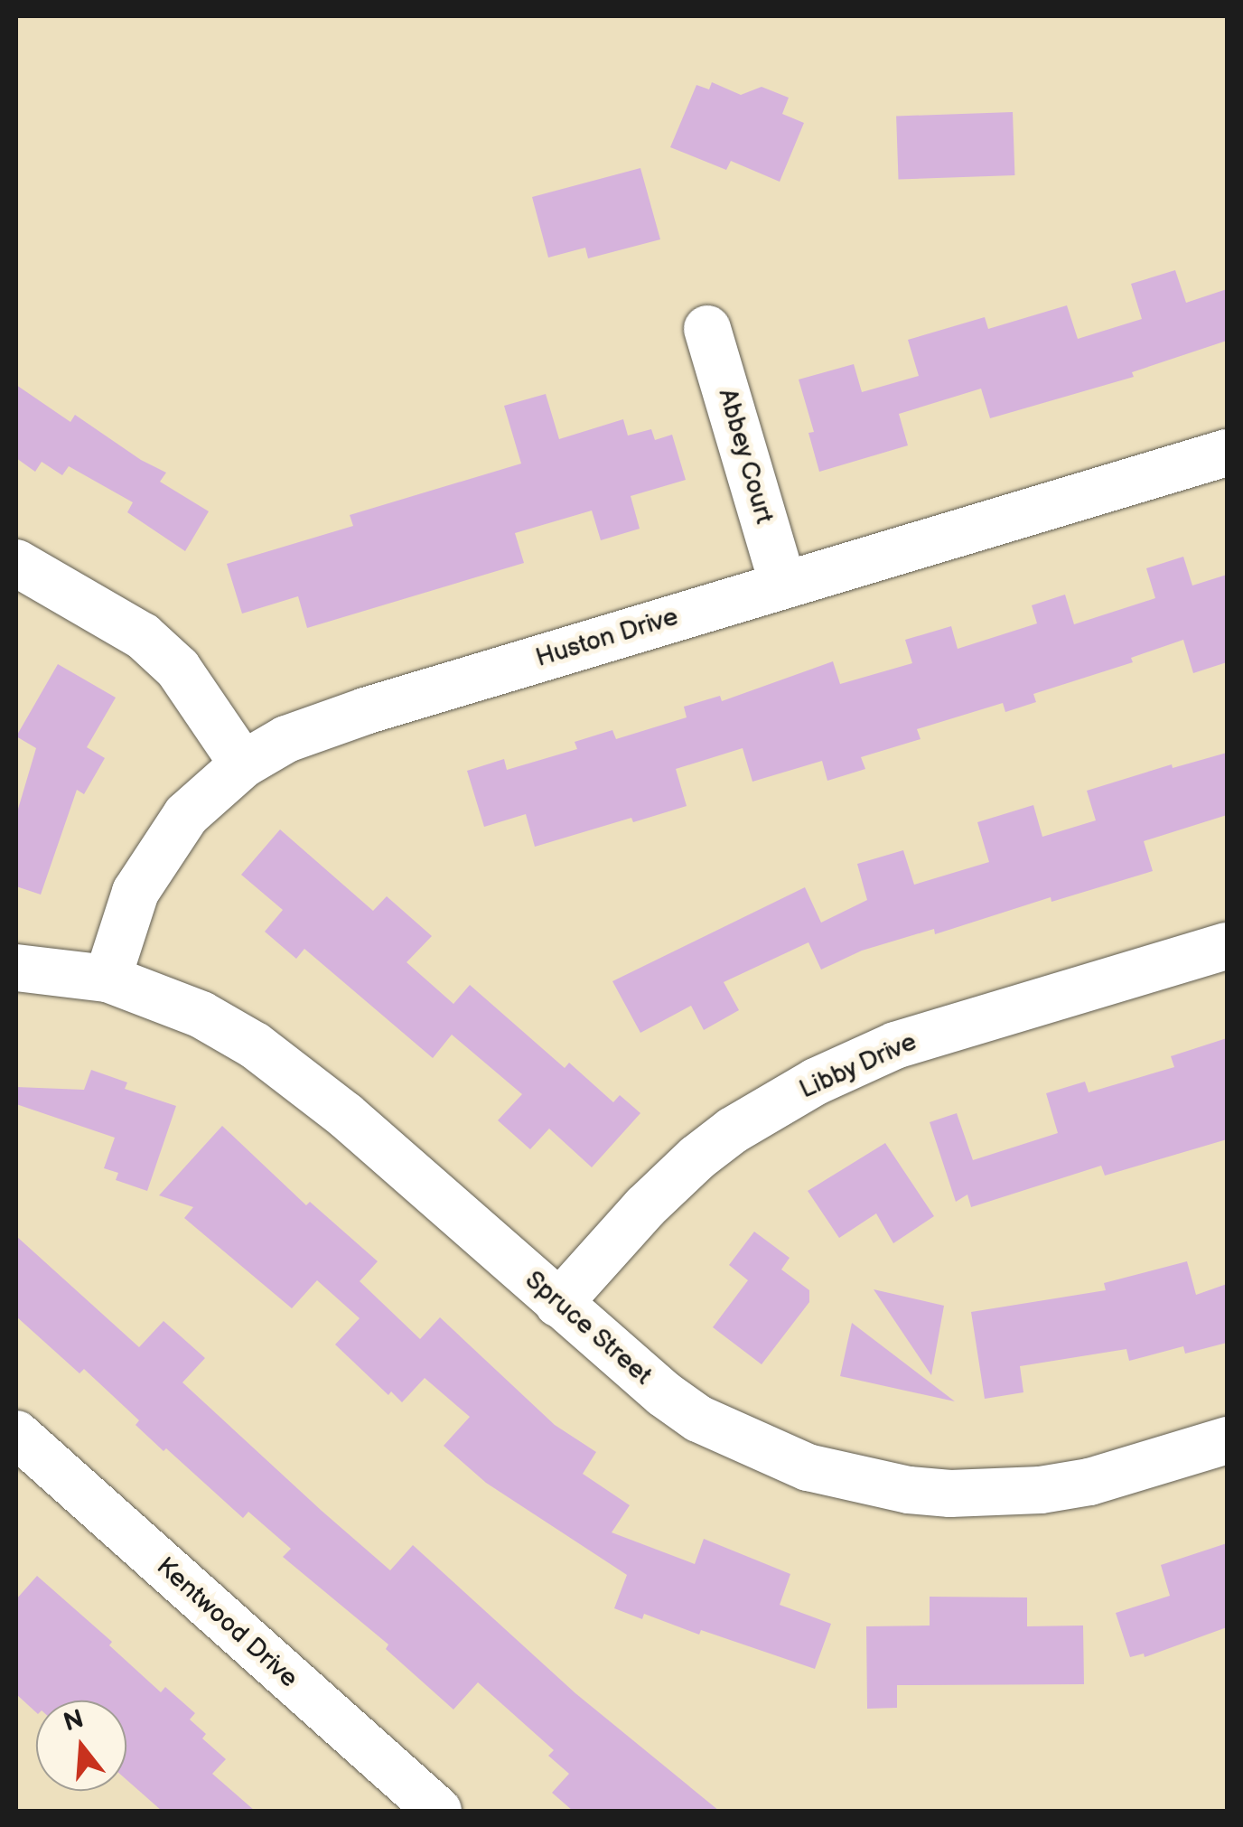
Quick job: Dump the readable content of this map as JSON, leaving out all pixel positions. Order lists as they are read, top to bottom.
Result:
{
  "streets": {
    "street": [
      "Abbey Court",
      "Huston Drive",
      "Libby Drive",
      "Spruce Street",
      "Kentwood Drive"
    ]
  },
  "crossings": [
    ["Abbey Court", "Huston Drive"],
    ["Huston Drive", "Spruce Street"],
    ["Libby Drive", "Spruce Street"]
  ],
  "north": "top"
}
